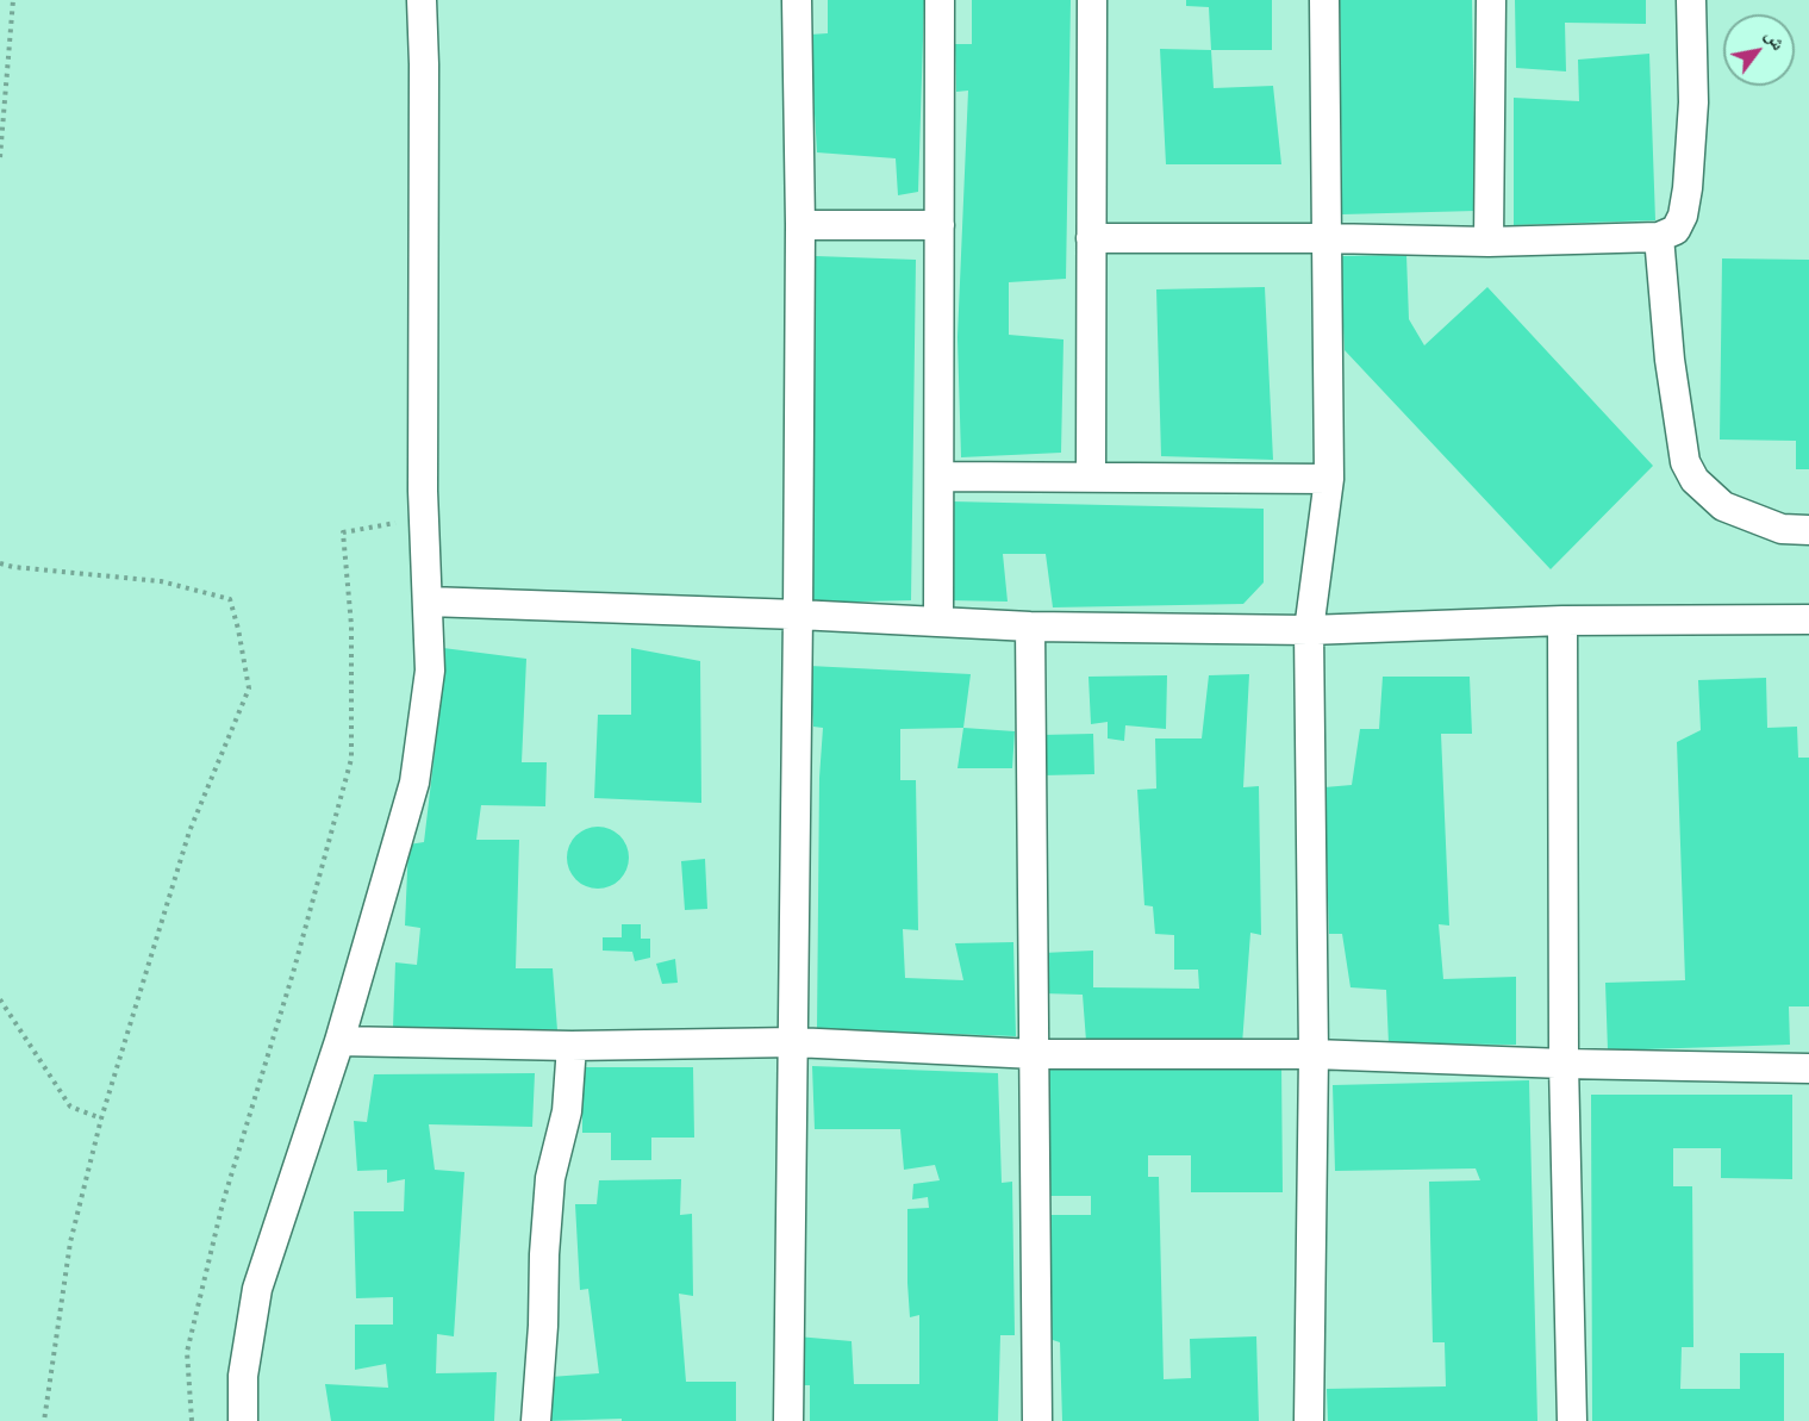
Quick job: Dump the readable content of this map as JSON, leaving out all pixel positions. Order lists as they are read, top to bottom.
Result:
{
  "north": "top right"
}
